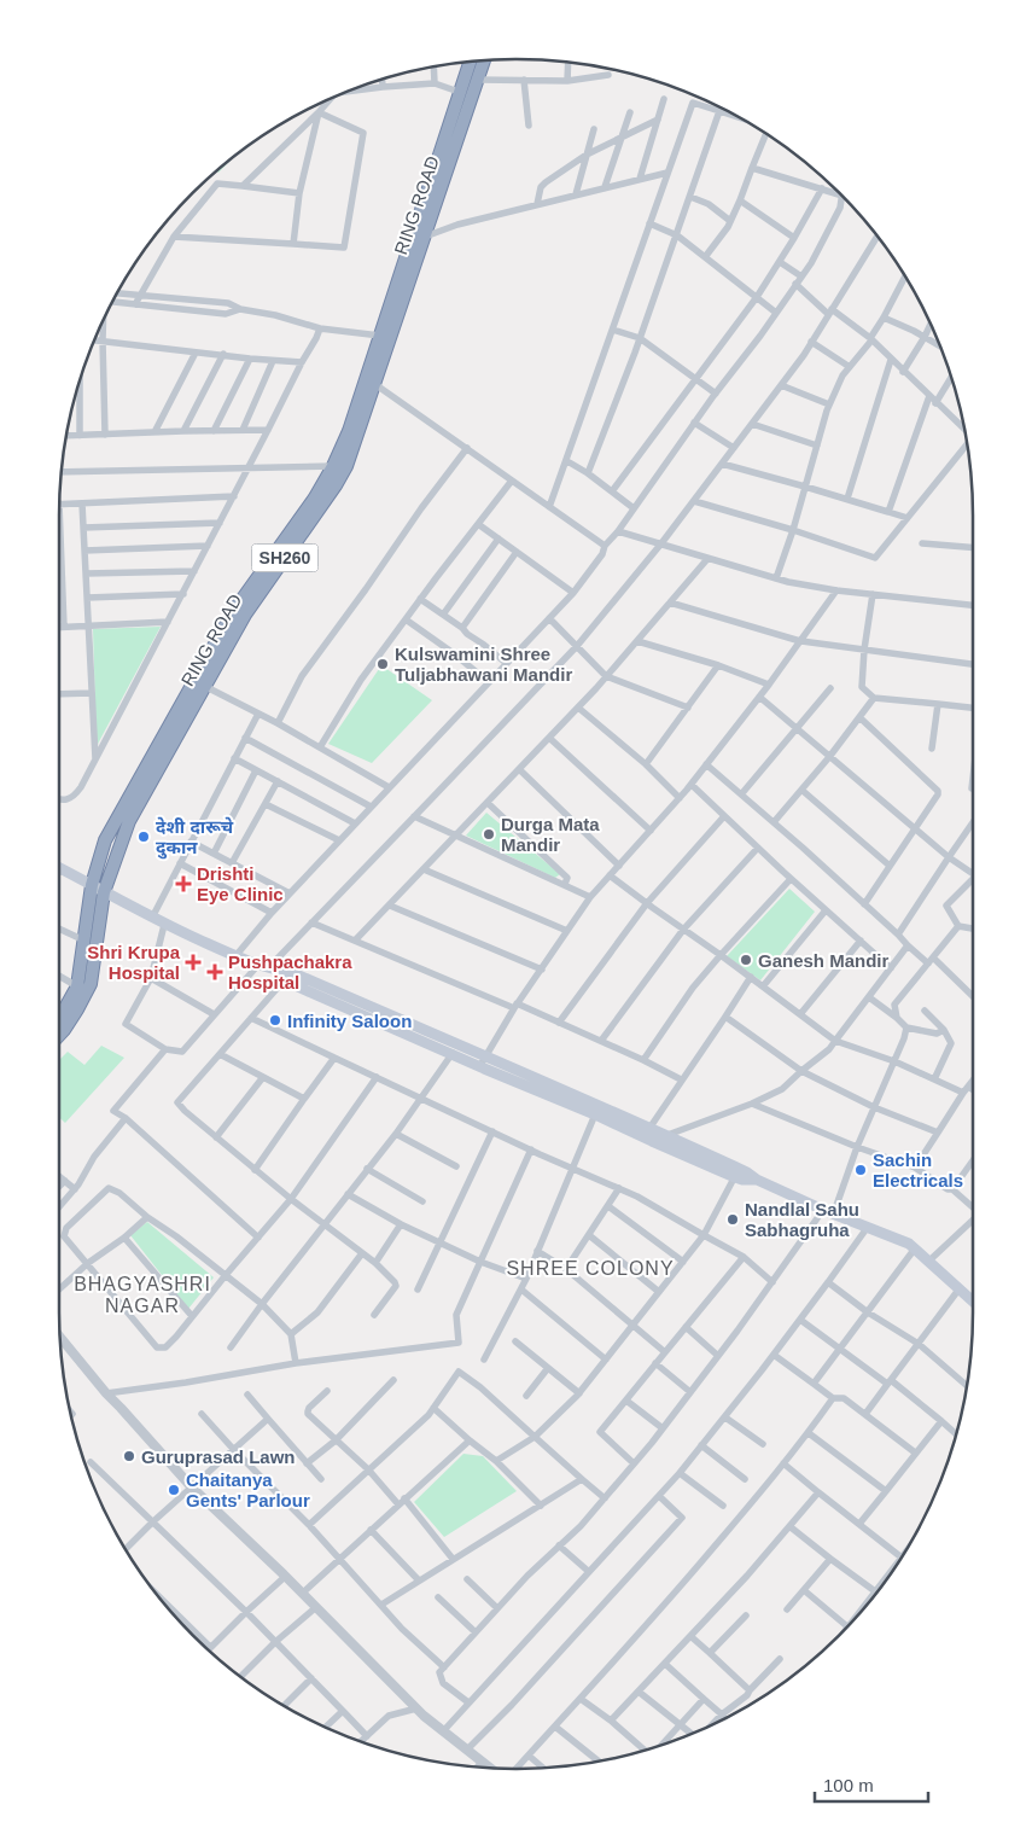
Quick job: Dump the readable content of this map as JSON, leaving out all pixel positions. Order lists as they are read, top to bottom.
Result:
{
  "streets": {
    "highway": ["RING ROAD", "SH260"]
  },
  "districts": ["SHREE COLONY", "BHAGYASHRI NAGAR"],
  "places": {
    "other": [
      "Kulswamini Shree Tuljabhawani Mandir",
      "Durga Mata Mandir",
      "देशी दारूचे दुकान",
      "Ganesh Mandir",
      "Infinity Saloon",
      "Sachin Electricals",
      "Nandlal Sahu Sabhagruha",
      "Guruprasad Lawn",
      "Chaitanya Gents' Parlour"
    ],
    "health": ["Drishti Eye Clinic", "Shri Krupa Hospital", "Pushpachakra Hospital"]
  },
  "scale_bar": "100 m"
}
